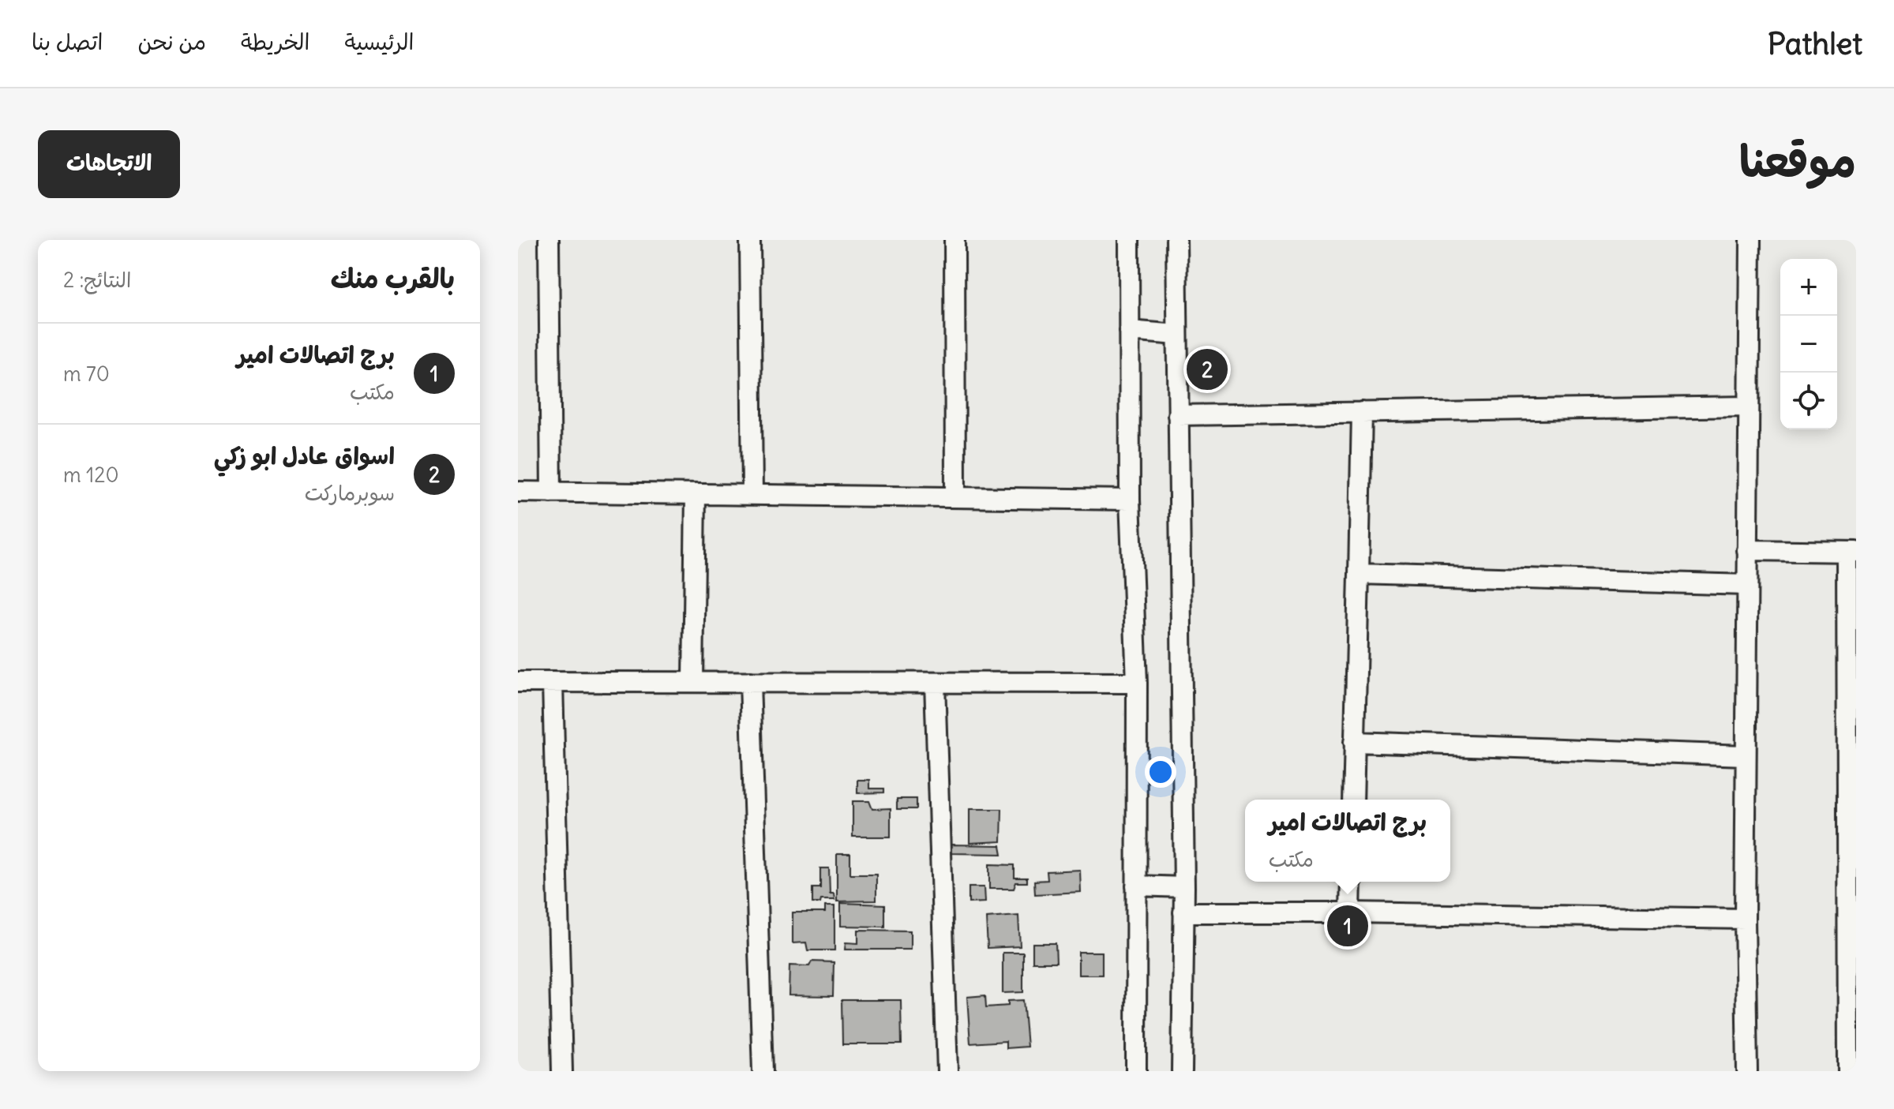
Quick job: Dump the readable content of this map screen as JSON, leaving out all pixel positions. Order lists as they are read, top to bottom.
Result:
{
  "page": {
    "header": "Pathlet",
    "nav": [
      "الرئيسية",
      "الخريطة",
      "من نحن",
      "اتصل بنا"
    ],
    "title": "موقعنا",
    "buttons": "الاتجاهات",
    "heading": ["بالقرب منك", "النتائج: 2"],
    "map_buttons": ["+", "−"],
    "list": [
      {
        "mark": "1",
        "name": "برج اتصالات امير",
        "note": "مكتب",
        "value": "70 m"
      },
      {
        "mark": "2",
        "name": "اسواق عادل ابو زكي",
        "note": "سوبرماركت",
        "value": "120 m"
      }
    ],
    "pins": ["2", "1"],
    "popup": ["برج اتصالات امير", "مكتب"]
  }
}
